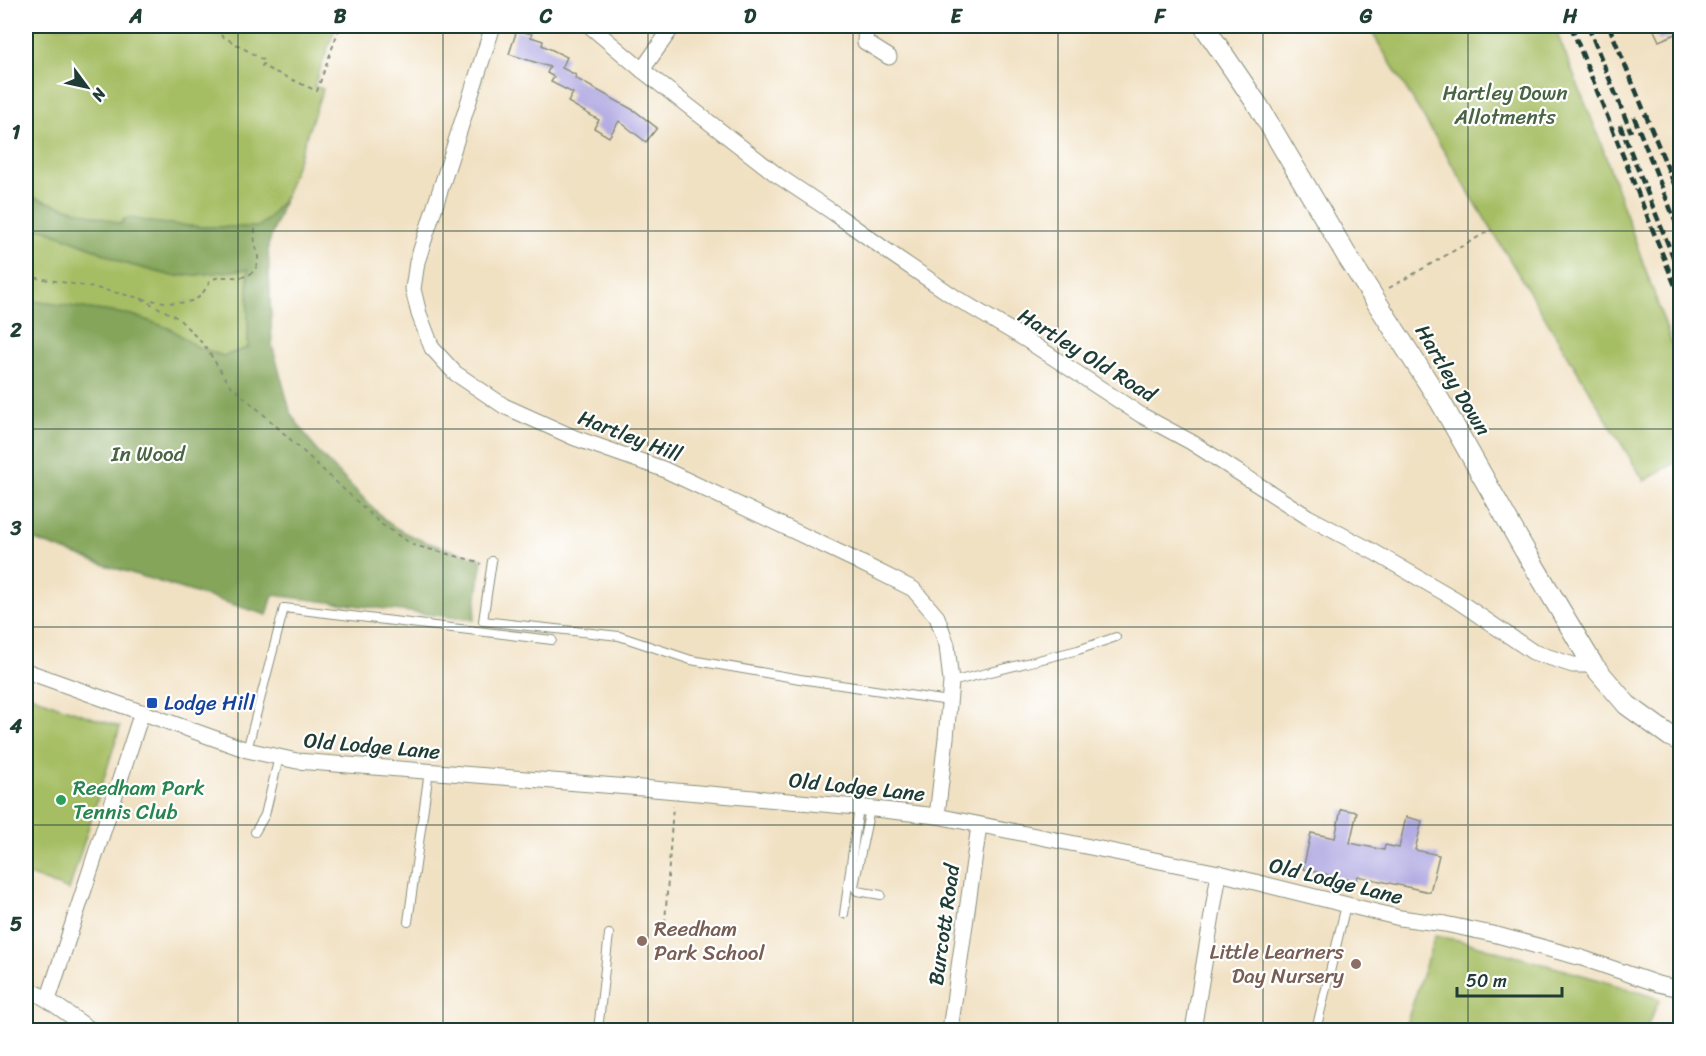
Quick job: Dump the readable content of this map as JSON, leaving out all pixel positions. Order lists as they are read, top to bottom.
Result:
{
  "streets": {
    "street": [
      "Hartley Old Road",
      "Hartley Down",
      "Hartley Hill",
      "Old Lodge Lane",
      "Burcott Road"
    ]
  },
  "crossings": [
    ["Hartley Old Road", "Hartley Down"],
    ["Hartley Hill", "Old Lodge Lane"],
    ["Old Lodge Lane", "Burcott Road"]
  ],
  "parks": ["Hartley Down Allotments", "In Wood"],
  "places": {
    "transit": ["Lodge Hill"],
    "other": ["Reedham Park Tennis Club", "Reedham Park School", "Little Learners Day Nursery"]
  },
  "scale_bar": "50 m",
  "north": "bottom right",
  "grid": {
    "columns": [
      "A",
      "B",
      "C",
      "D",
      "E",
      "F",
      "G",
      "H"
    ],
    "rows": [
      "1",
      "2",
      "3",
      "4",
      "5"
    ]
  }
}
